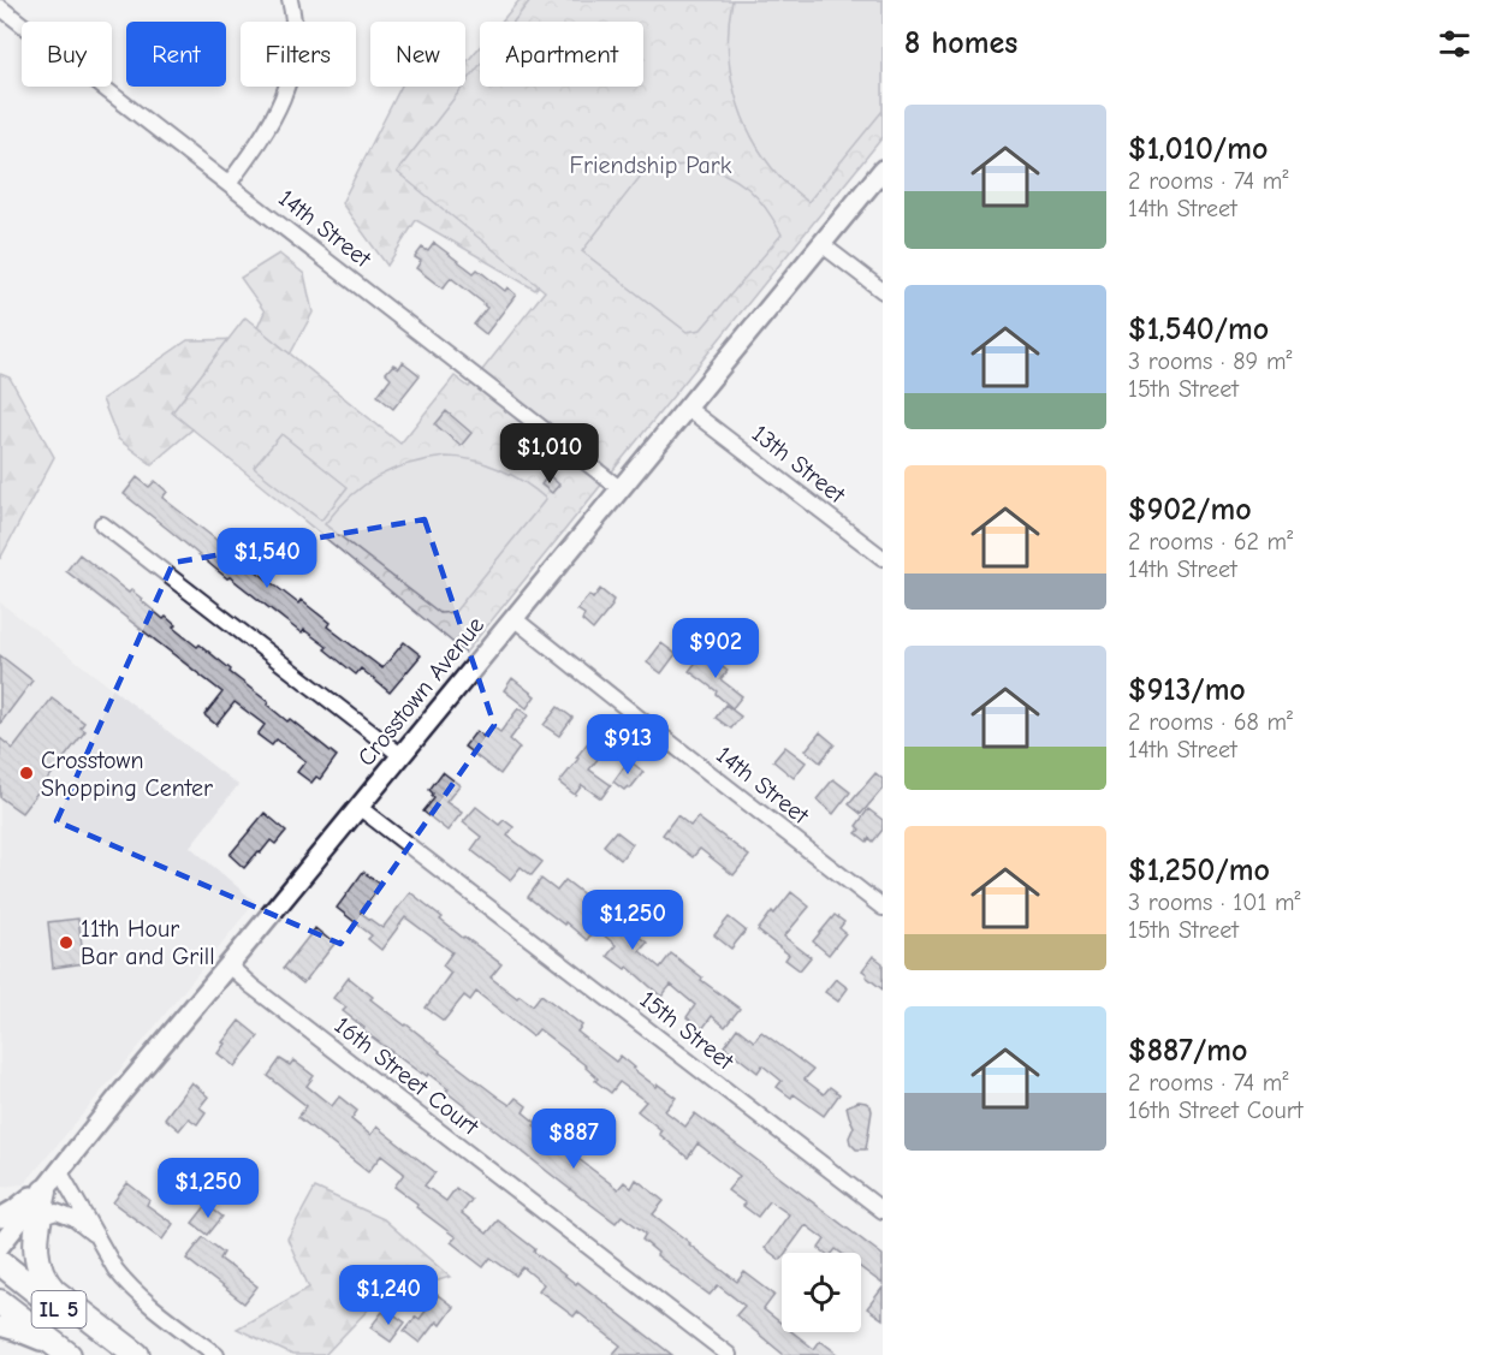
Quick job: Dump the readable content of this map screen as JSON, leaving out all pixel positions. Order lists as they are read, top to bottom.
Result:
{
  "streets": {
    "highway": ["IL 5"],
    "street": [
      "14th Street",
      "13th Street",
      "Crosstown Avenue",
      "15th Street",
      "16th Street Court"
    ]
  },
  "crossings": [
    ["14th Street", "Crosstown Avenue"],
    ["13th Street", "Crosstown Avenue"],
    ["Crosstown Avenue", "15th Street"],
    ["Crosstown Avenue", "16th Street Court"]
  ],
  "parks": ["Friendship Park"],
  "places": ["Crosstown Shopping Center", "11th Hour Bar and Grill"],
  "page": {
    "heading": "8 homes",
    "chip": [
      "Buy",
      "Rent",
      "Filters",
      "New",
      "Apartment"
    ],
    "list": [
      {
        "name": "$1,010/mo",
        "note": "2 rooms · 74 m² · 14th Street"
      },
      {
        "name": "$1,540/mo",
        "note": "3 rooms · 89 m² · 15th Street"
      },
      {
        "name": "$902/mo",
        "note": "2 rooms · 62 m² · 14th Street"
      },
      {
        "name": "$913/mo",
        "note": "2 rooms · 68 m² · 14th Street"
      },
      {
        "name": "$1,250/mo",
        "note": "3 rooms · 101 m² · 15th Street"
      },
      {
        "name": "$887/mo",
        "note": "2 rooms · 74 m² · 16th Street Court"
      }
    ],
    "price": [
      "$1,010",
      "$1,540",
      "$902",
      "$913",
      "$1,250",
      "$887",
      "$1,250",
      "$1,240"
    ]
  }
}
